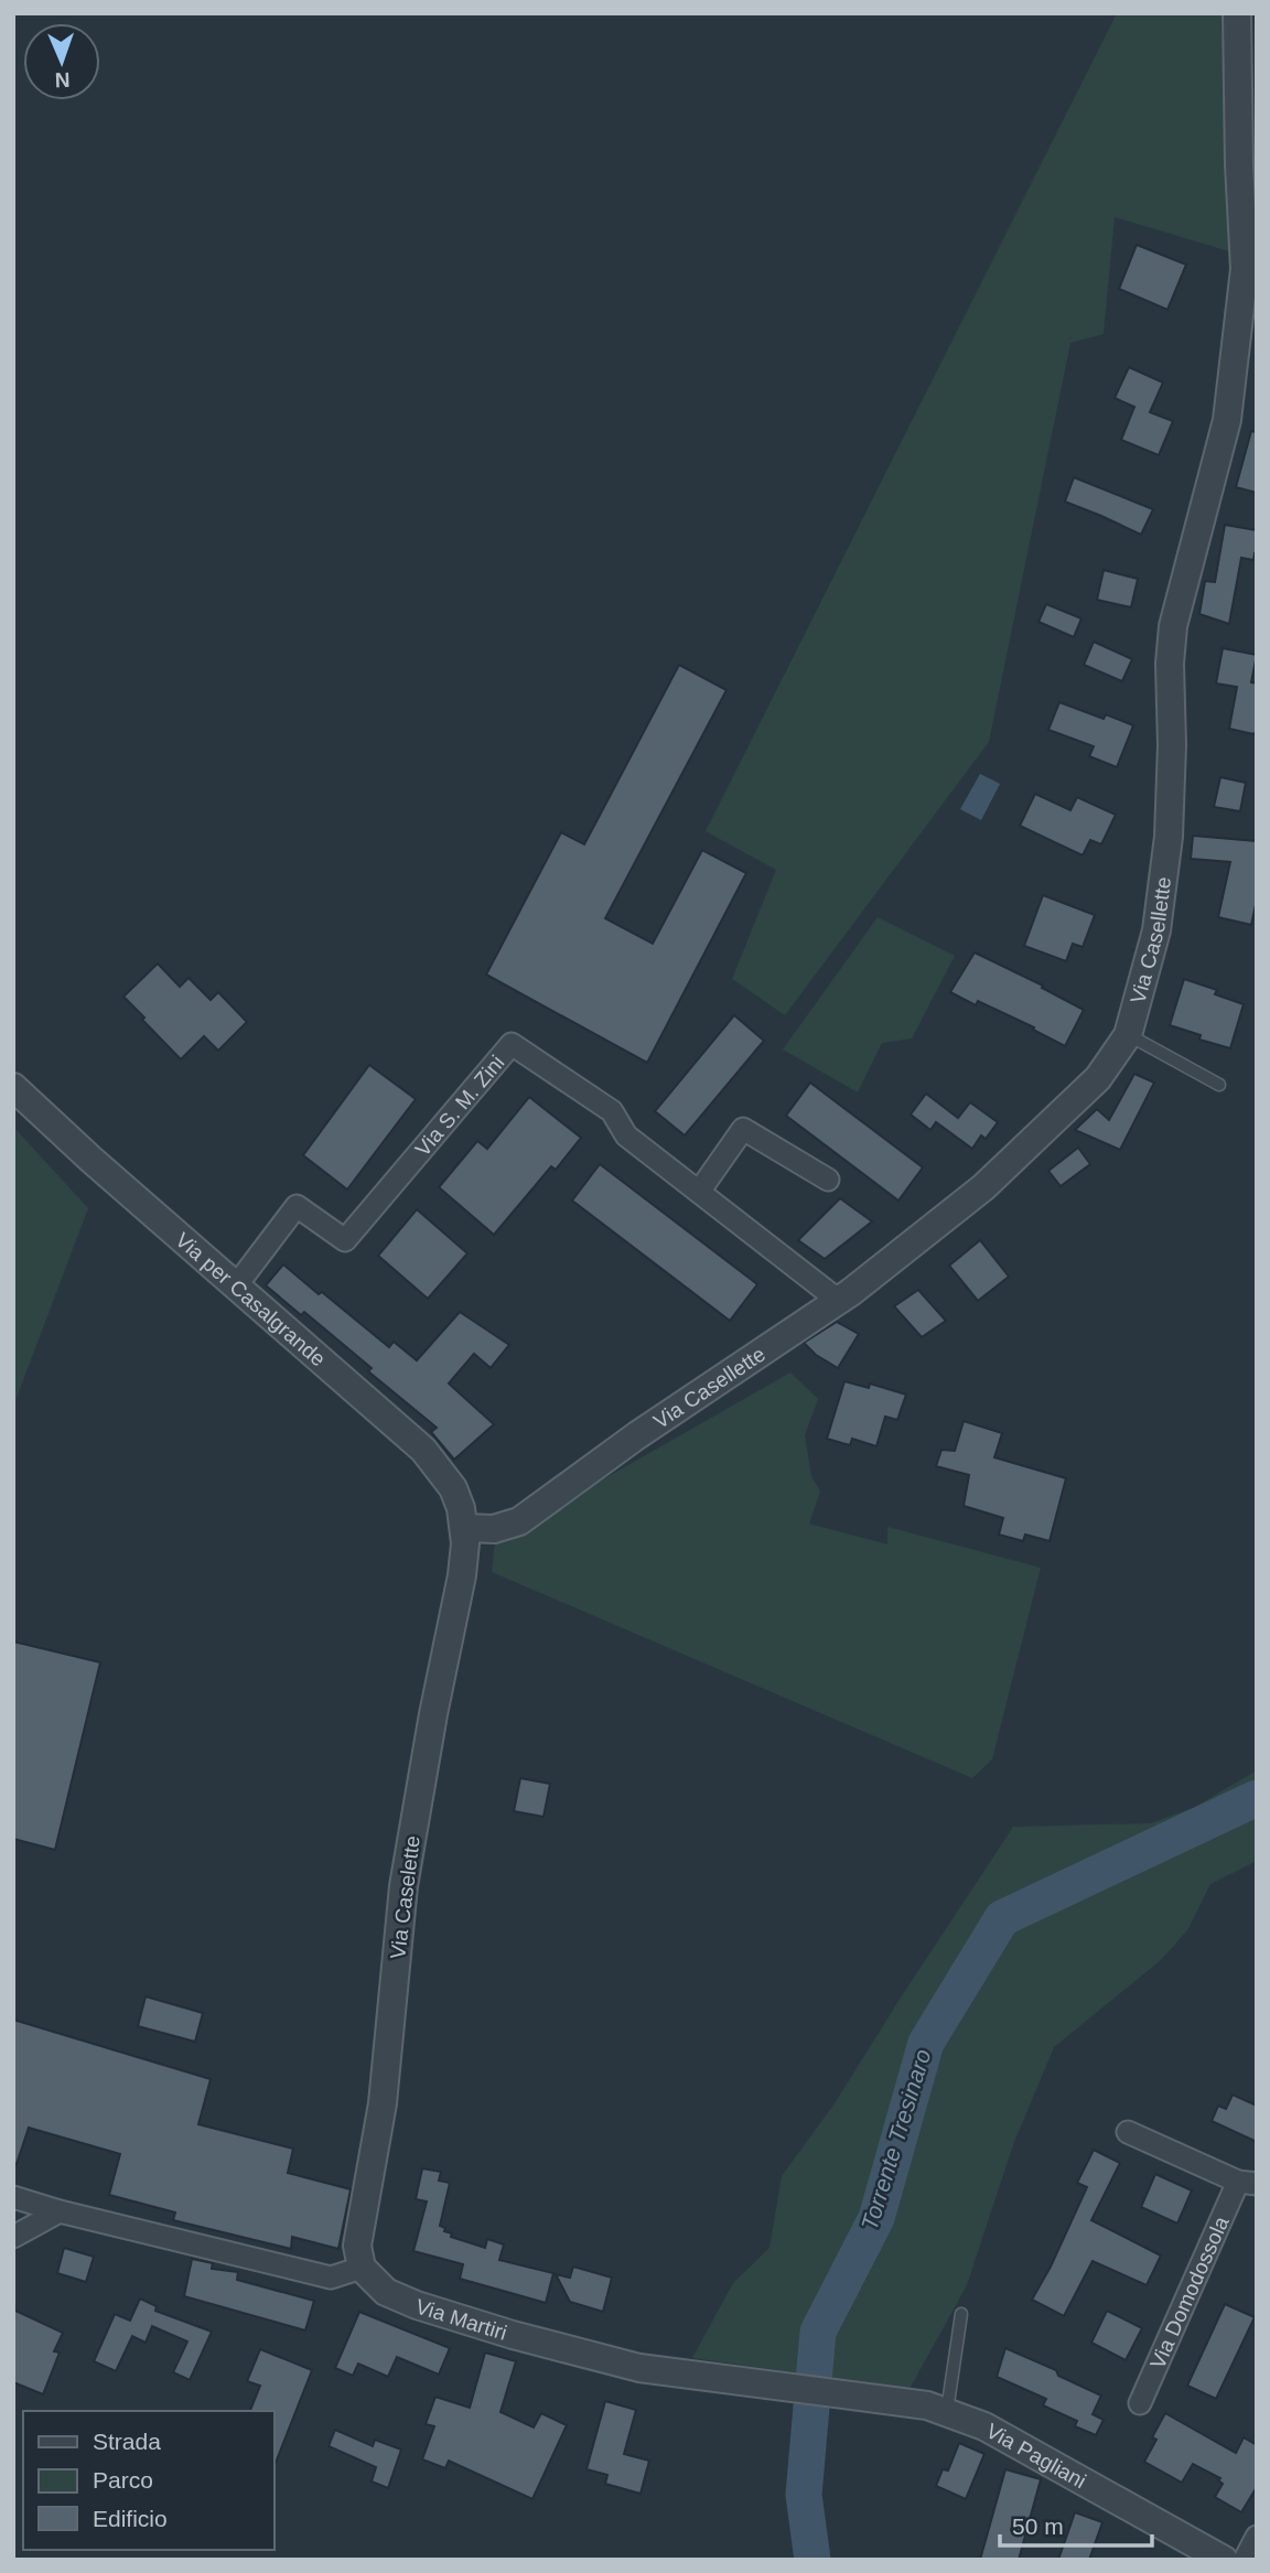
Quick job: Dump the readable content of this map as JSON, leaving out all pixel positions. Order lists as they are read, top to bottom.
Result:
{
  "streets": {
    "street": [
      "Via Casellette",
      "Via S. M. Zini",
      "Via per Casalgrande",
      "Via Caselette",
      "Via Domodossola",
      "Via Martiri",
      "Via Pagliani"
    ]
  },
  "crossings": [
    ["Via Casellette", "Via S. M. Zini"],
    ["Via Casellette", "Via per Casalgrande"],
    ["Via Casellette", "Via Caselette"],
    ["Via per Casalgrande", "Via Caselette"],
    ["Via Caselette", "Via Martiri"],
    ["Via Martiri", "Via Pagliani"]
  ],
  "water": ["Torrente Tresinaro"],
  "legend": ["Strada", "Parco", "Edificio"],
  "scale_bar": "50 m",
  "north": "bottom"
}
